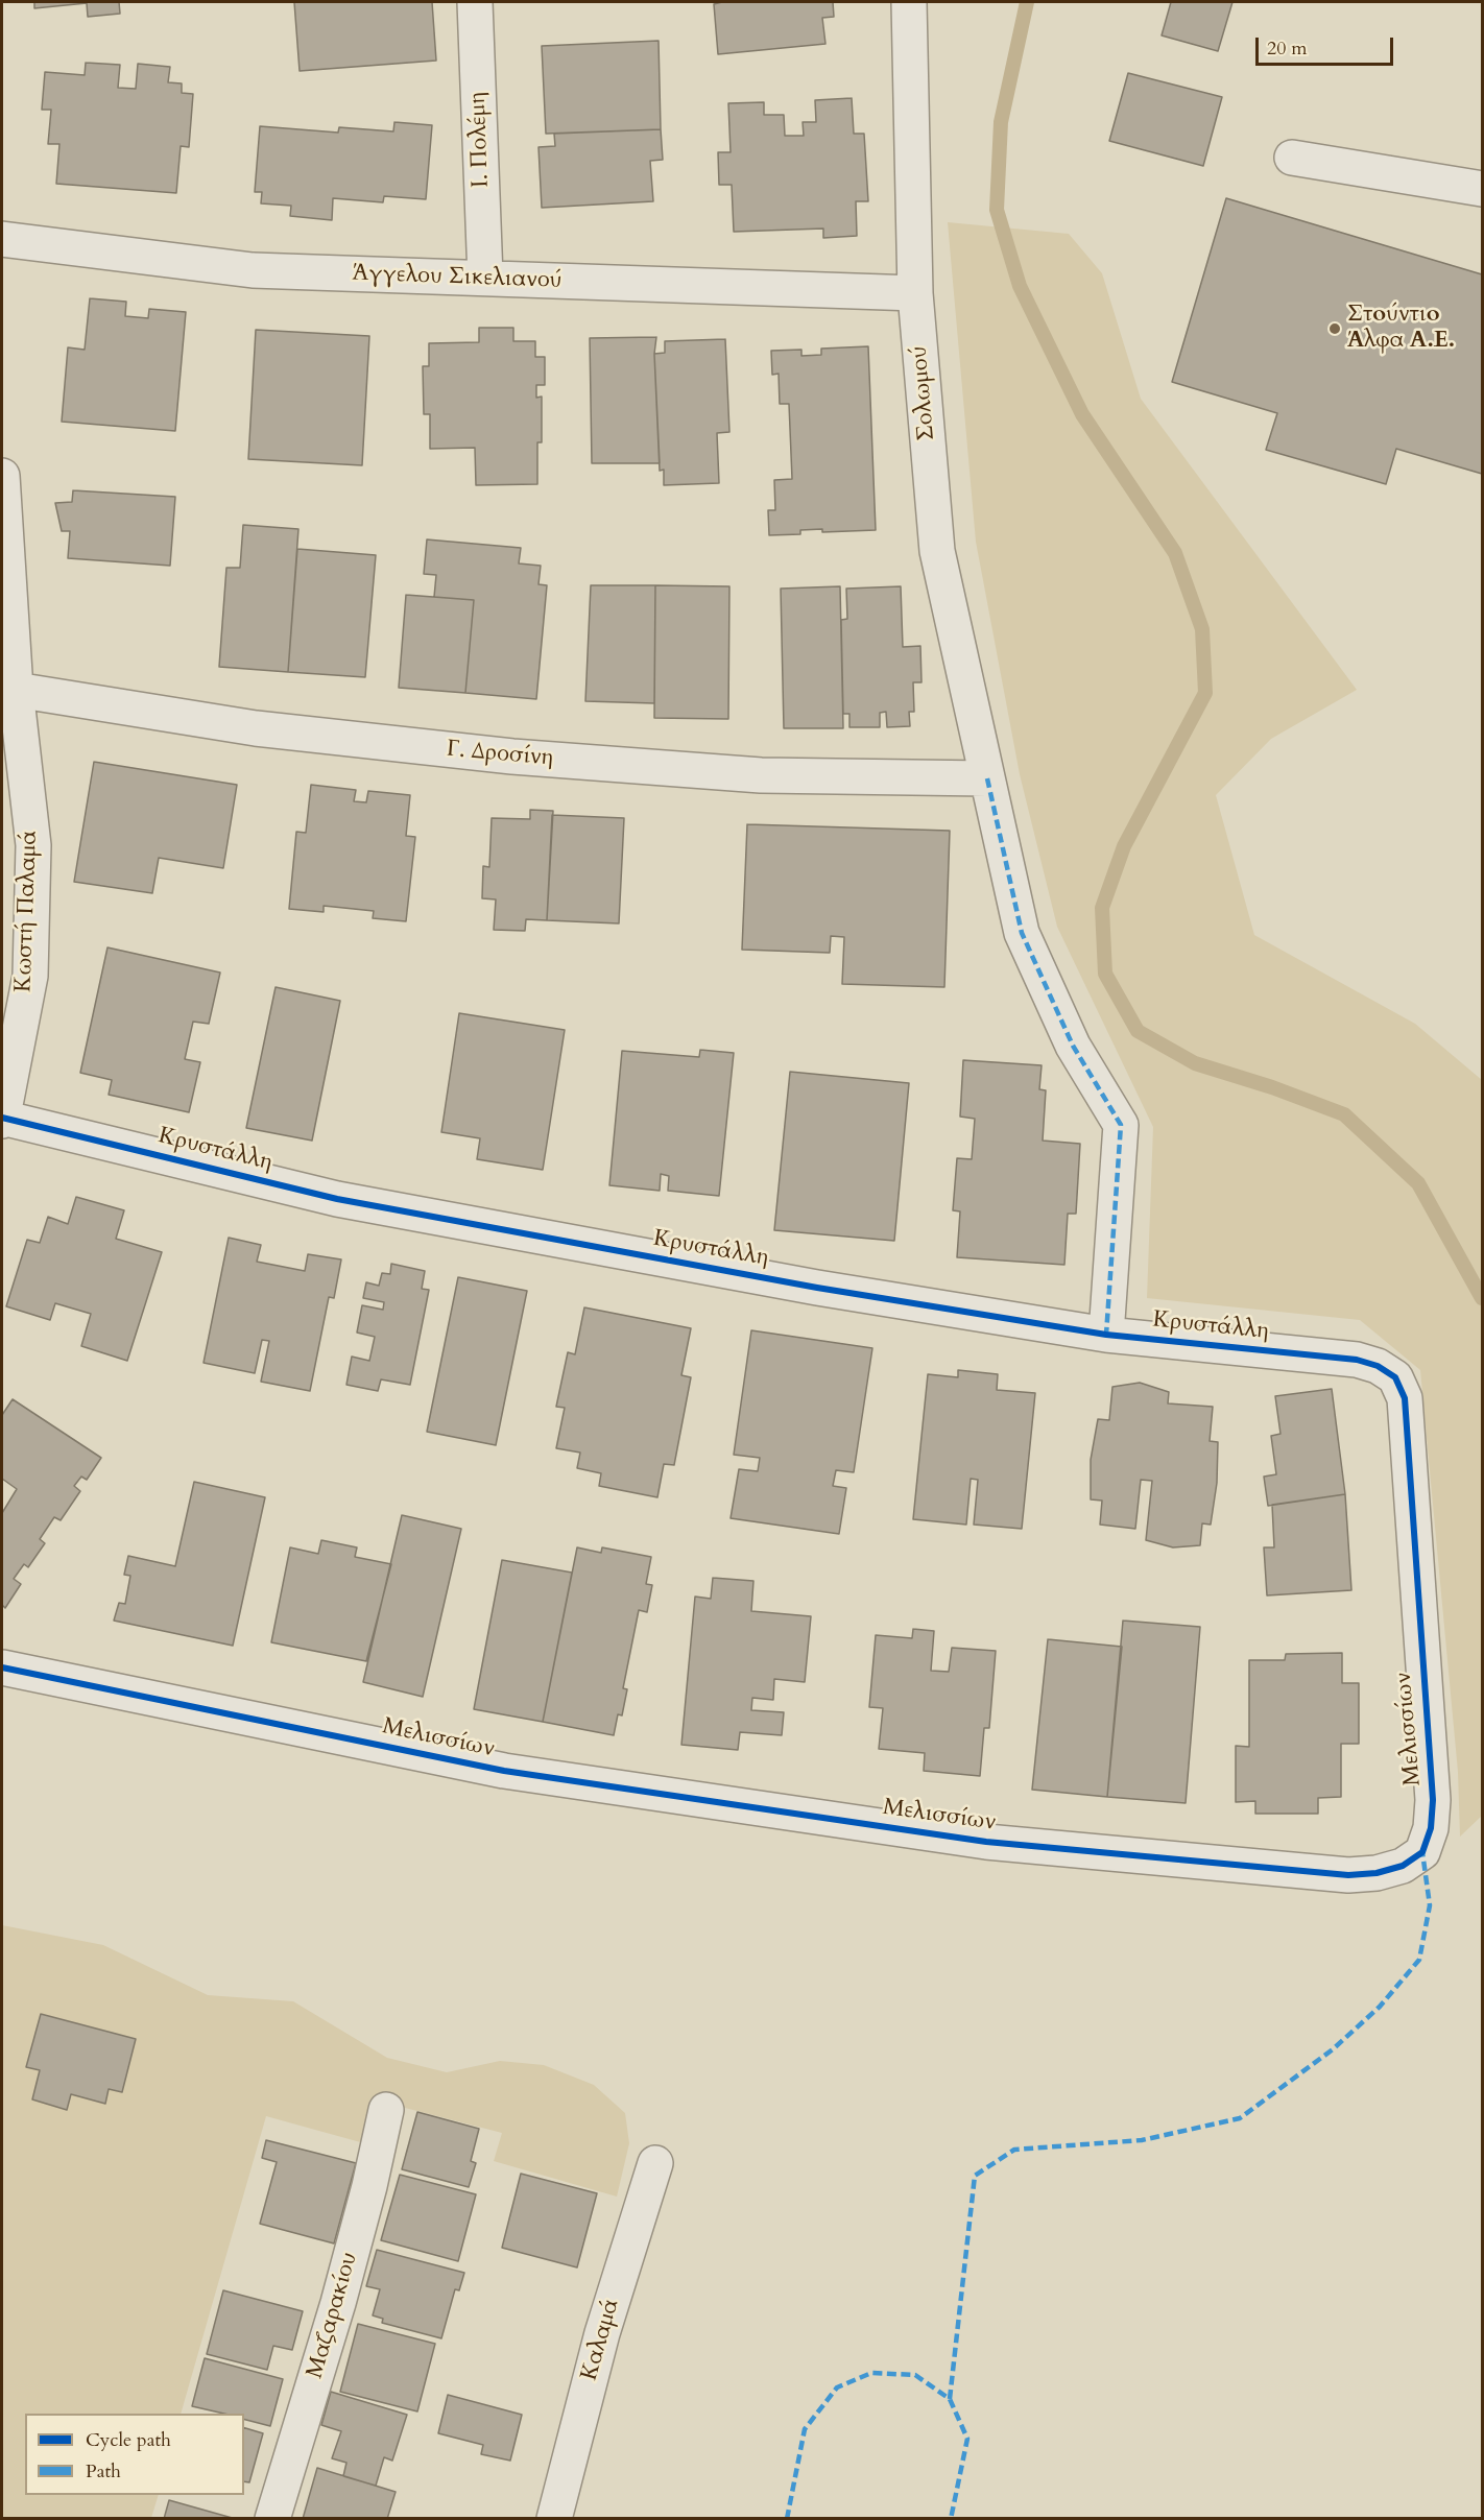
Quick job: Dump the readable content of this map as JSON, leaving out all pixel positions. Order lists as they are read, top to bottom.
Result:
{
  "streets": {
    "street": [
      "Ι. Πολέμη",
      "Άγγελου Σικελιανού",
      "Σολωμού",
      "Γ. Δροσίνη",
      "Κωστή Παλαμά",
      "Κρυστάλλη",
      "Μελισσίων",
      "Μαζαρακίου",
      "Καλαμά"
    ]
  },
  "crossings": [
    ["Ι. Πολέμη", "Άγγελου Σικελιανού"],
    ["Άγγελου Σικελιανού", "Σολωμού"],
    ["Σολωμού", "Γ. Δροσίνη"],
    ["Σολωμού", "Κρυστάλλη"],
    ["Γ. Δροσίνη", "Κωστή Παλαμά"],
    ["Κωστή Παλαμά", "Κρυστάλλη"],
    ["Κρυστάλλη", "Μελισσίων"]
  ],
  "places": ["Στούντιο Άλφα Α.Ε."],
  "legend": ["Cycle path", "Path"],
  "scale_bar": "20 m"
}
